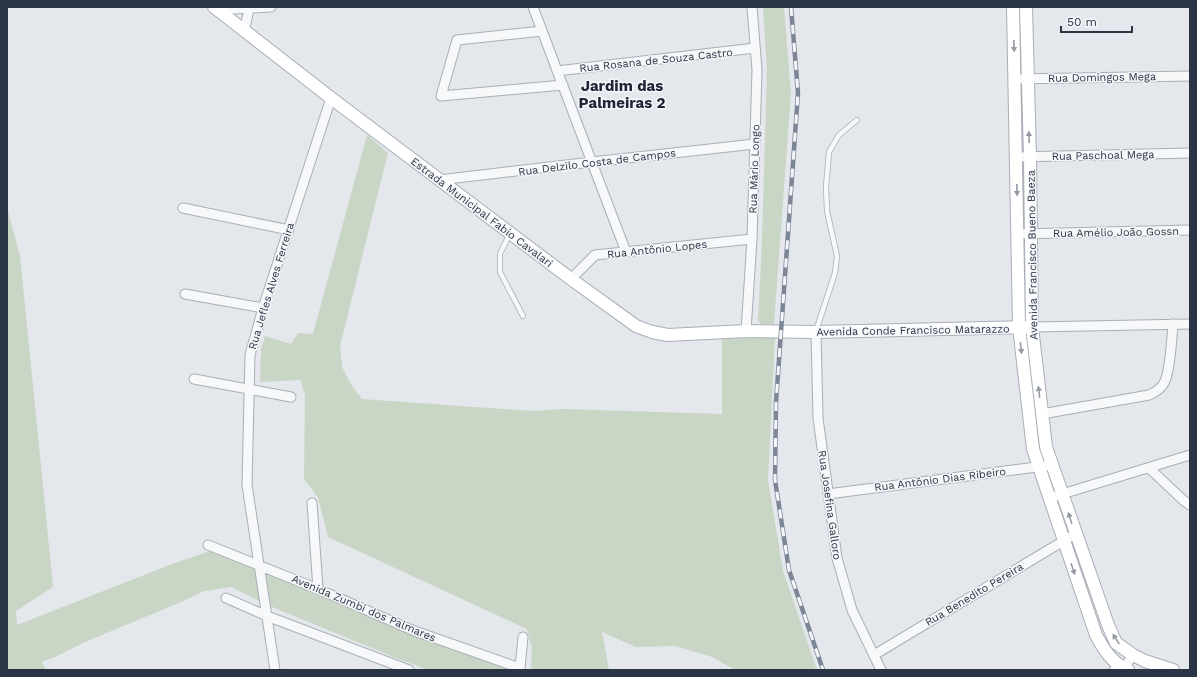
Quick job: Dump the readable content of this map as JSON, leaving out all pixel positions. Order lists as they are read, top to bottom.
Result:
{
  "streets": {
    "street": [
      "Rua Rosana de Souza Castro",
      "Rua Domingos Mega",
      "Rua Paschoal Mega",
      "Rua Delzilo Costa de Campos",
      "Rua Mário Longo",
      "Estrada Municipal Fabio Cavalari",
      "Rua Amélio João Gossn",
      "Rua Antônio Lopes",
      "Avenida Francisco Bueno Baeza",
      "Rua Jefles Alves Ferreira",
      "Avenida Conde Francisco Matarazzo",
      "Rua Antônio Dias Ribeiro",
      "Rua Josefina Galloro",
      "Rua Benedito Pereira",
      "Avenida Zumbi dos Palmares"
    ]
  },
  "crossings": [
    ["Rua Rosana de Souza Castro", "Rua Mário Longo"],
    ["Rua Domingos Mega", "Avenida Francisco Bueno Baeza"],
    ["Rua Paschoal Mega", "Avenida Francisco Bueno Baeza"],
    ["Rua Delzilo Costa de Campos", "Rua Mário Longo"],
    ["Rua Delzilo Costa de Campos", "Estrada Municipal Fabio Cavalari"],
    ["Rua Mário Longo", "Estrada Municipal Fabio Cavalari"],
    ["Rua Mário Longo", "Rua Antônio Lopes"],
    ["Estrada Municipal Fabio Cavalari", "Rua Antônio Lopes"],
    ["Estrada Municipal Fabio Cavalari", "Rua Jefles Alves Ferreira"],
    ["Estrada Municipal Fabio Cavalari", "Avenida Conde Francisco Matarazzo"],
    ["Rua Amélio João Gossn", "Avenida Francisco Bueno Baeza"],
    ["Avenida Francisco Bueno Baeza", "Avenida Conde Francisco Matarazzo"],
    ["Avenida Francisco Bueno Baeza", "Rua Antônio Dias Ribeiro"],
    ["Avenida Francisco Bueno Baeza", "Rua Benedito Pereira"],
    ["Rua Jefles Alves Ferreira", "Avenida Zumbi dos Palmares"],
    ["Avenida Conde Francisco Matarazzo", "Rua Josefina Galloro"],
    ["Rua Antônio Dias Ribeiro", "Rua Josefina Galloro"],
    ["Rua Josefina Galloro", "Rua Benedito Pereira"]
  ],
  "districts": ["Jardim das Palmeiras 2"],
  "scale_bar": "50 m"
}
